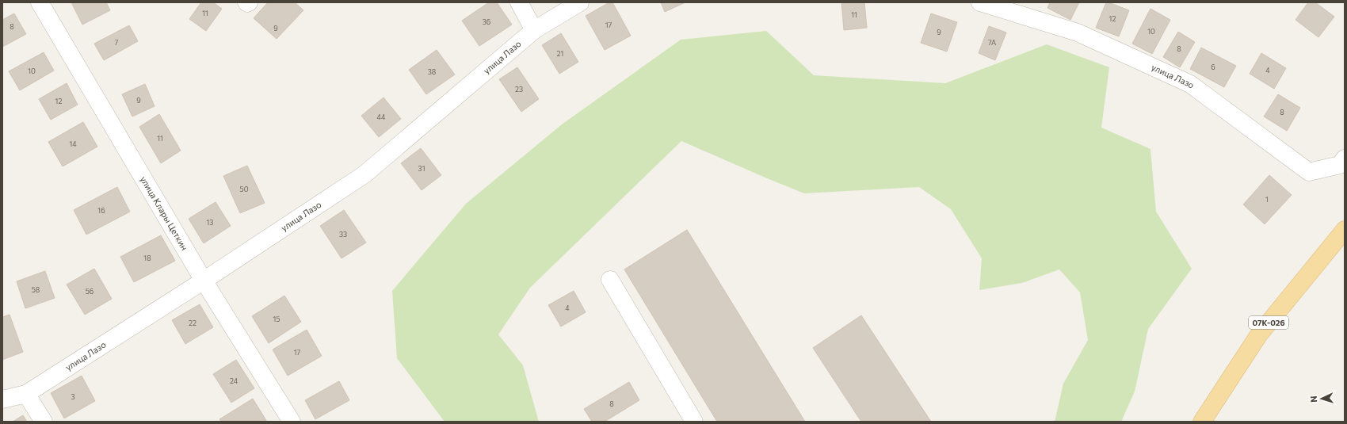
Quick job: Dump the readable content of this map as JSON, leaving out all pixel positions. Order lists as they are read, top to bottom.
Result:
{
  "streets": {
    "main road": ["07К-026"],
    "street": ["улица Лазо", "улица Клары Цеткин"]
  },
  "crossings": [
    ["улица Лазо", "улица Клары Цеткин"]
  ],
  "house_numbers": [
    "11",
    "11",
    "12",
    "36",
    "17",
    "8",
    "9",
    "10",
    "9",
    "7",
    "7А",
    "8",
    "21",
    "6",
    "4",
    "10",
    "38",
    "23",
    "9",
    "12",
    "8",
    "44",
    "11",
    "14",
    "31",
    "50",
    "1",
    "16",
    "13",
    "33",
    "18",
    "58",
    "56",
    "4",
    "15",
    "22",
    "17",
    "24",
    "3",
    "8"
  ],
  "north": "left"
}
